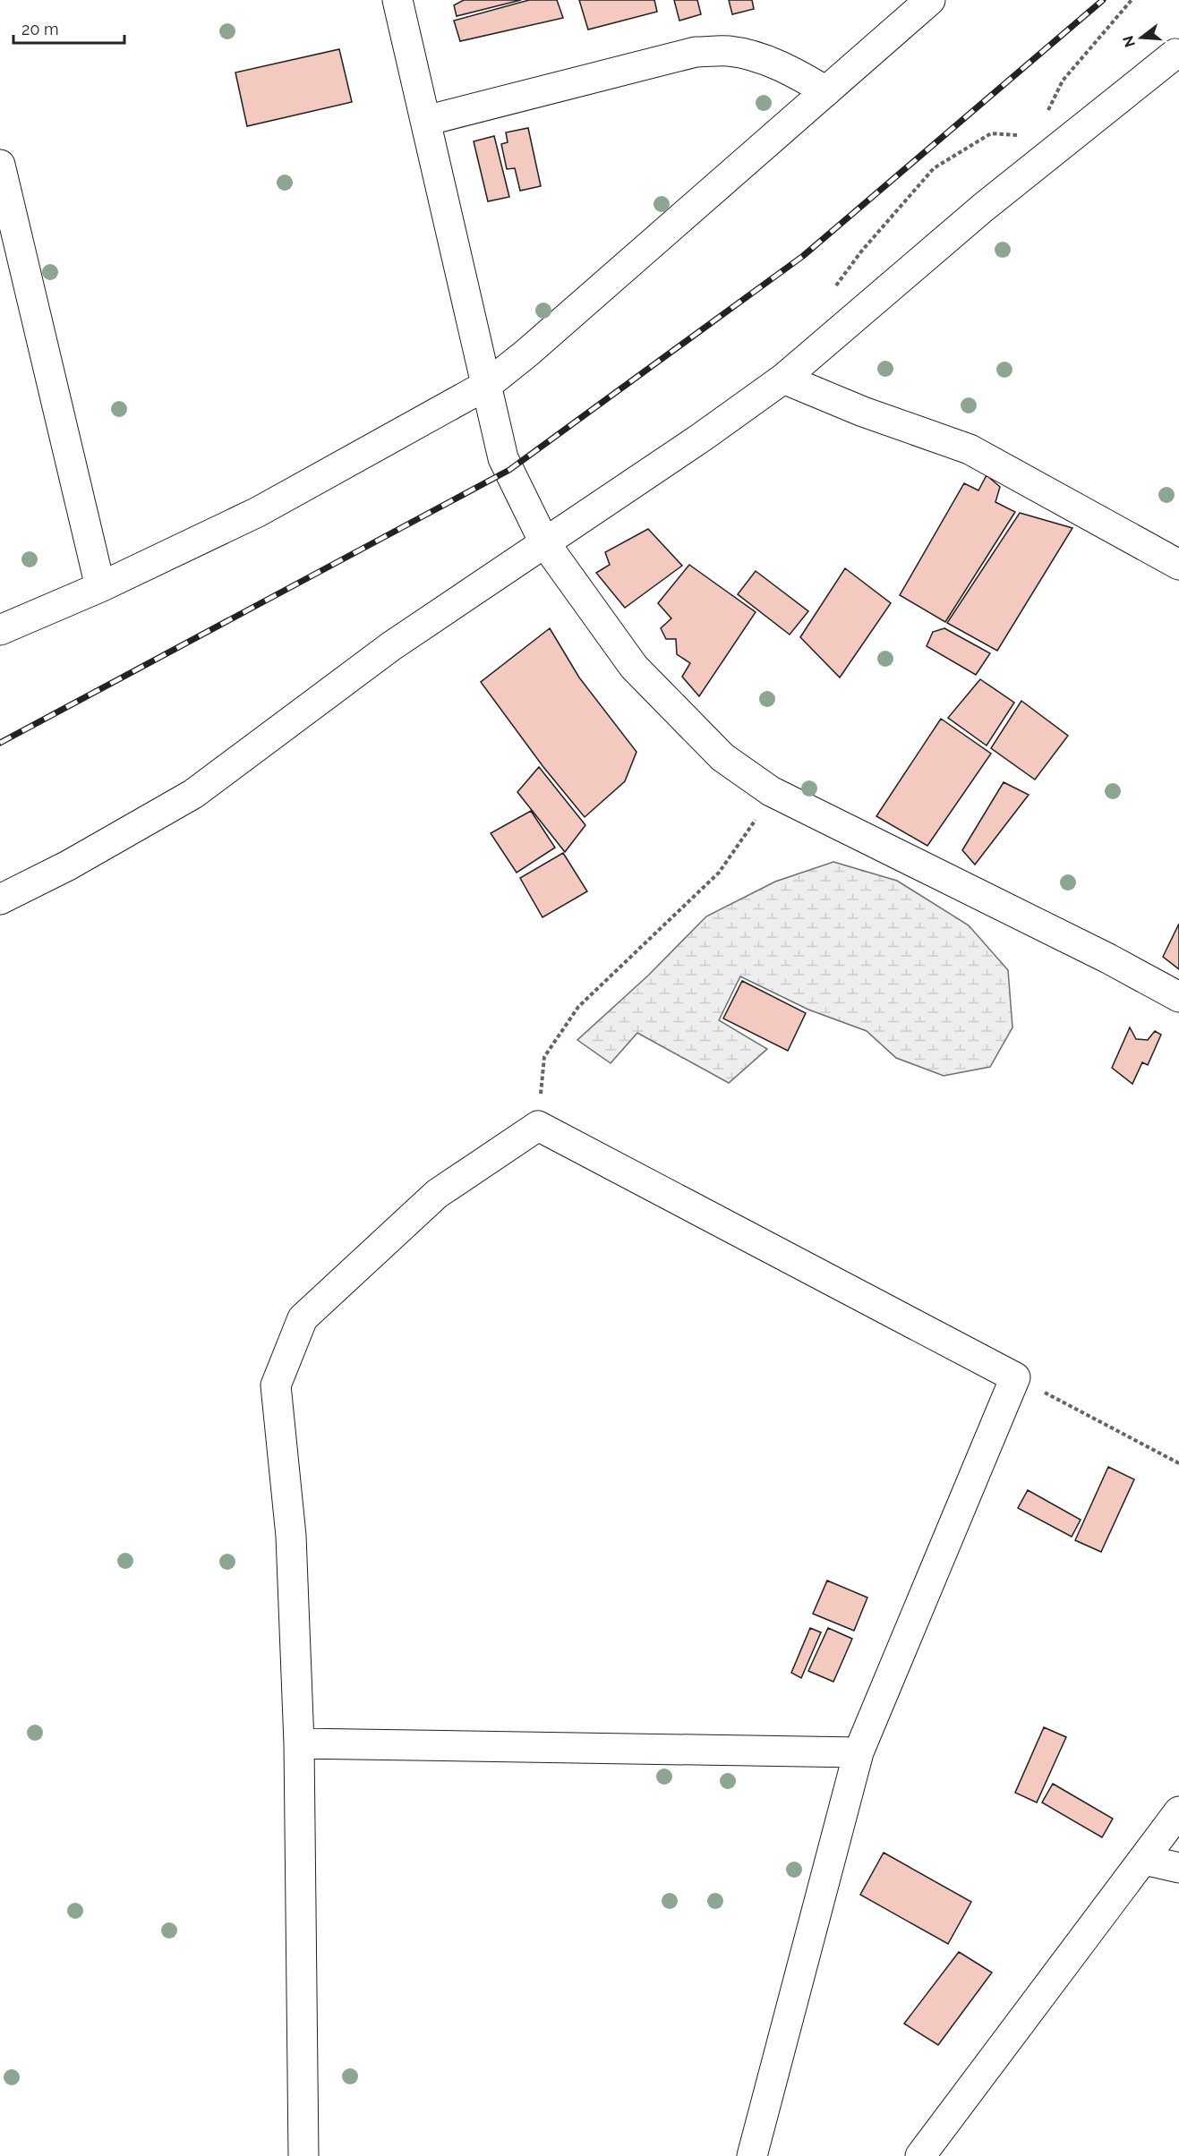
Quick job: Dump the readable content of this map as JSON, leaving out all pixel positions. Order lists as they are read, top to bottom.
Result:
{
  "scale_bar": "20 m",
  "north": "left"
}
